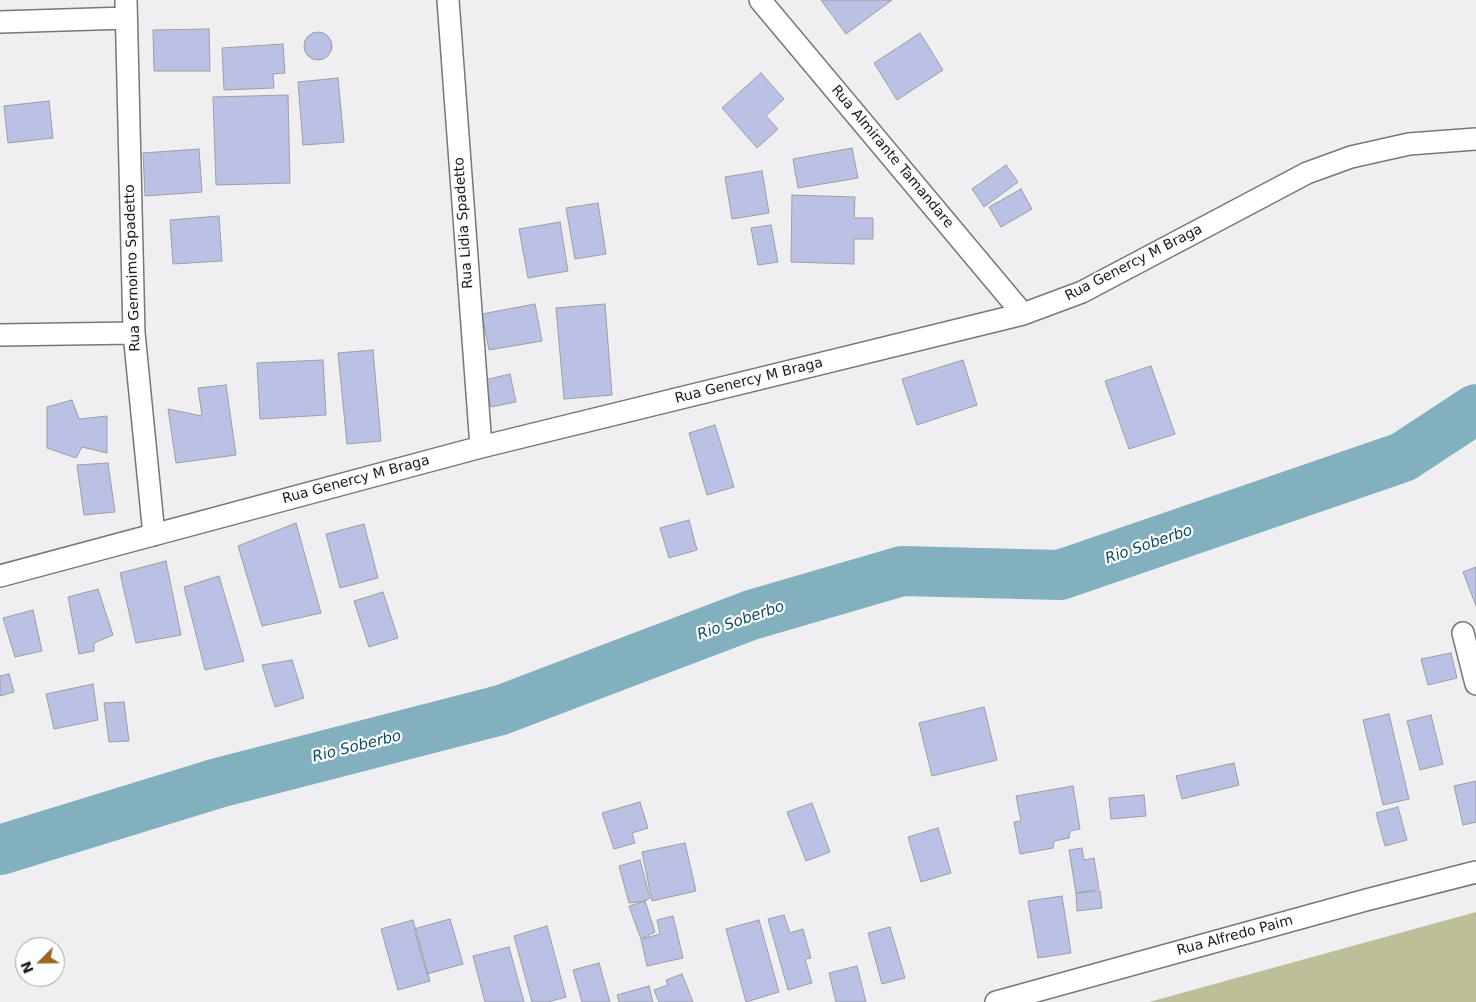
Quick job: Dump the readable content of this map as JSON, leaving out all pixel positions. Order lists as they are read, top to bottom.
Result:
{
  "streets": {
    "street": [
      "Rua Almirante Tamandare",
      "Rua Lidia Spadetto",
      "Rua Genercy M Braga",
      "Rua Gernoimo Spadetto",
      "Rua Alfredo Paim"
    ]
  },
  "crossings": [
    ["Rua Almirante Tamandare", "Rua Genercy M Braga"],
    ["Rua Lidia Spadetto", "Rua Genercy M Braga"],
    ["Rua Genercy M Braga", "Rua Gernoimo Spadetto"]
  ],
  "water": ["Rio Soberbo"],
  "north": "bottom left"
}
